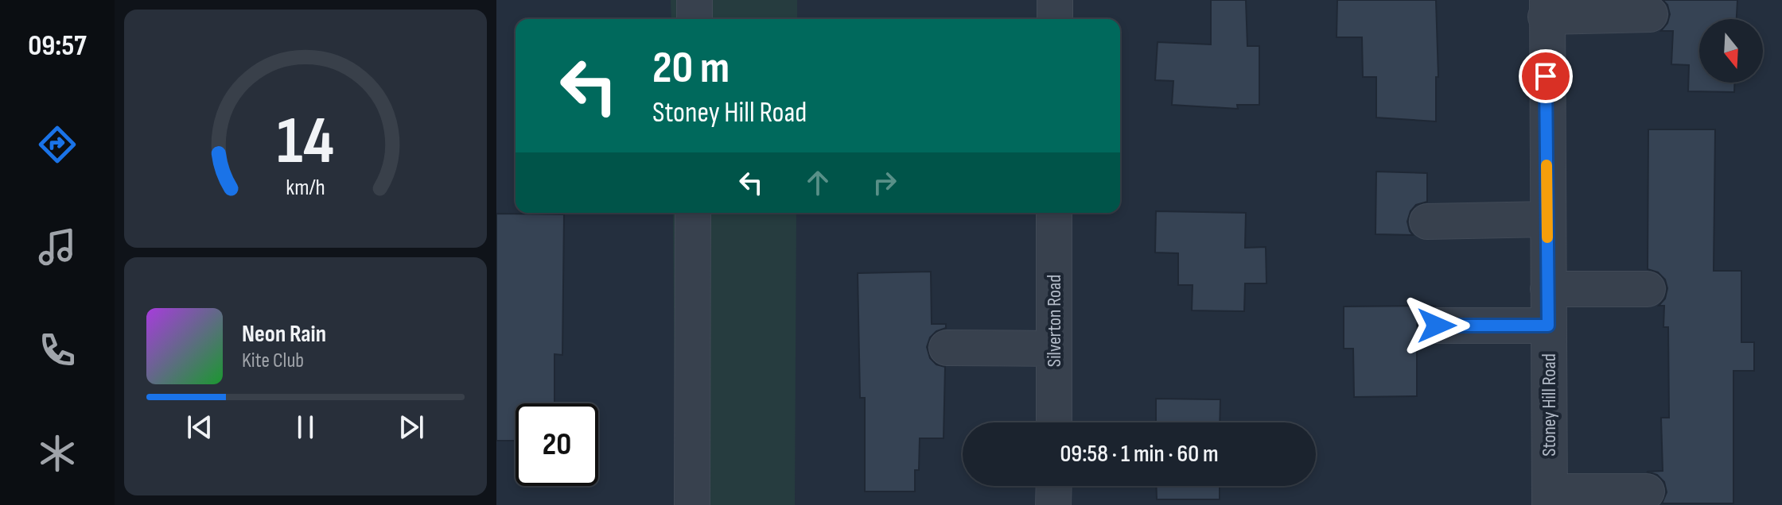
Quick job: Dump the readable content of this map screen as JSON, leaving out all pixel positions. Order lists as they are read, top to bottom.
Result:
{
  "streets": {
    "street": ["Silverton Road", "Stoney Hill Road"]
  },
  "north": "bottom",
  "page": {
    "tabs": "09:57",
    "turn": ["20 m", "Stoney Hill Road"],
    "song": ["Neon Rain", "Kite Club"],
    "limit": "20",
    "trip": "09:58 · 1 min · 60 m",
    "gauge": ["14", "km/h"]
  }
}
